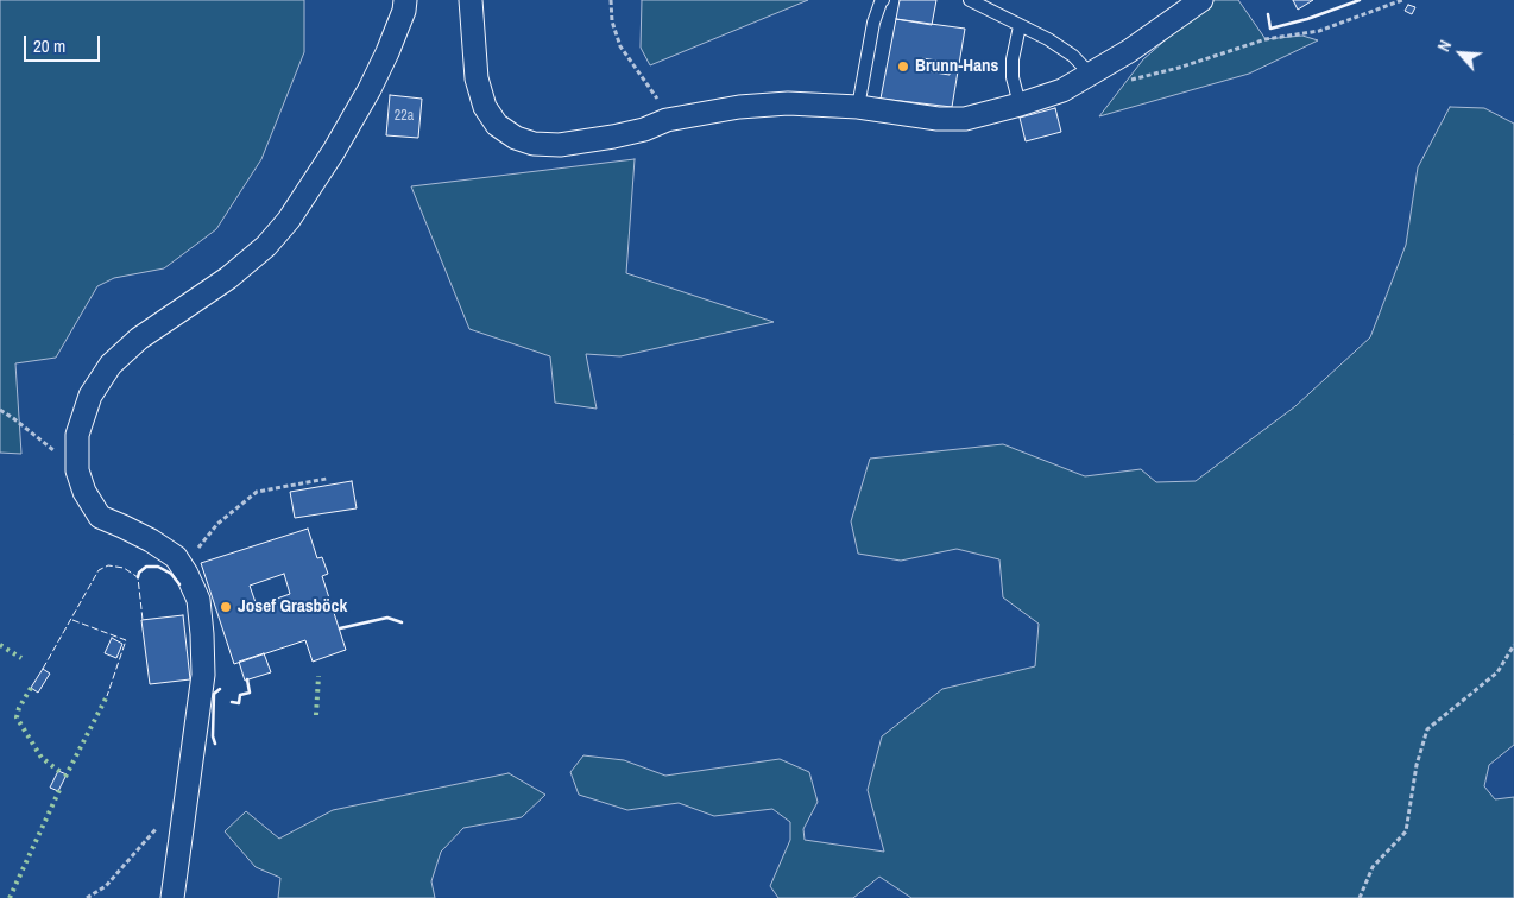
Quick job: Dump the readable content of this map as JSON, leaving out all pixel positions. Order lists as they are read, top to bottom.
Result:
{
  "places": ["Brunn-Hans", "Josef Grasböck"],
  "house_numbers": ["22a"],
  "scale_bar": "20 m",
  "north": "top left"
}
